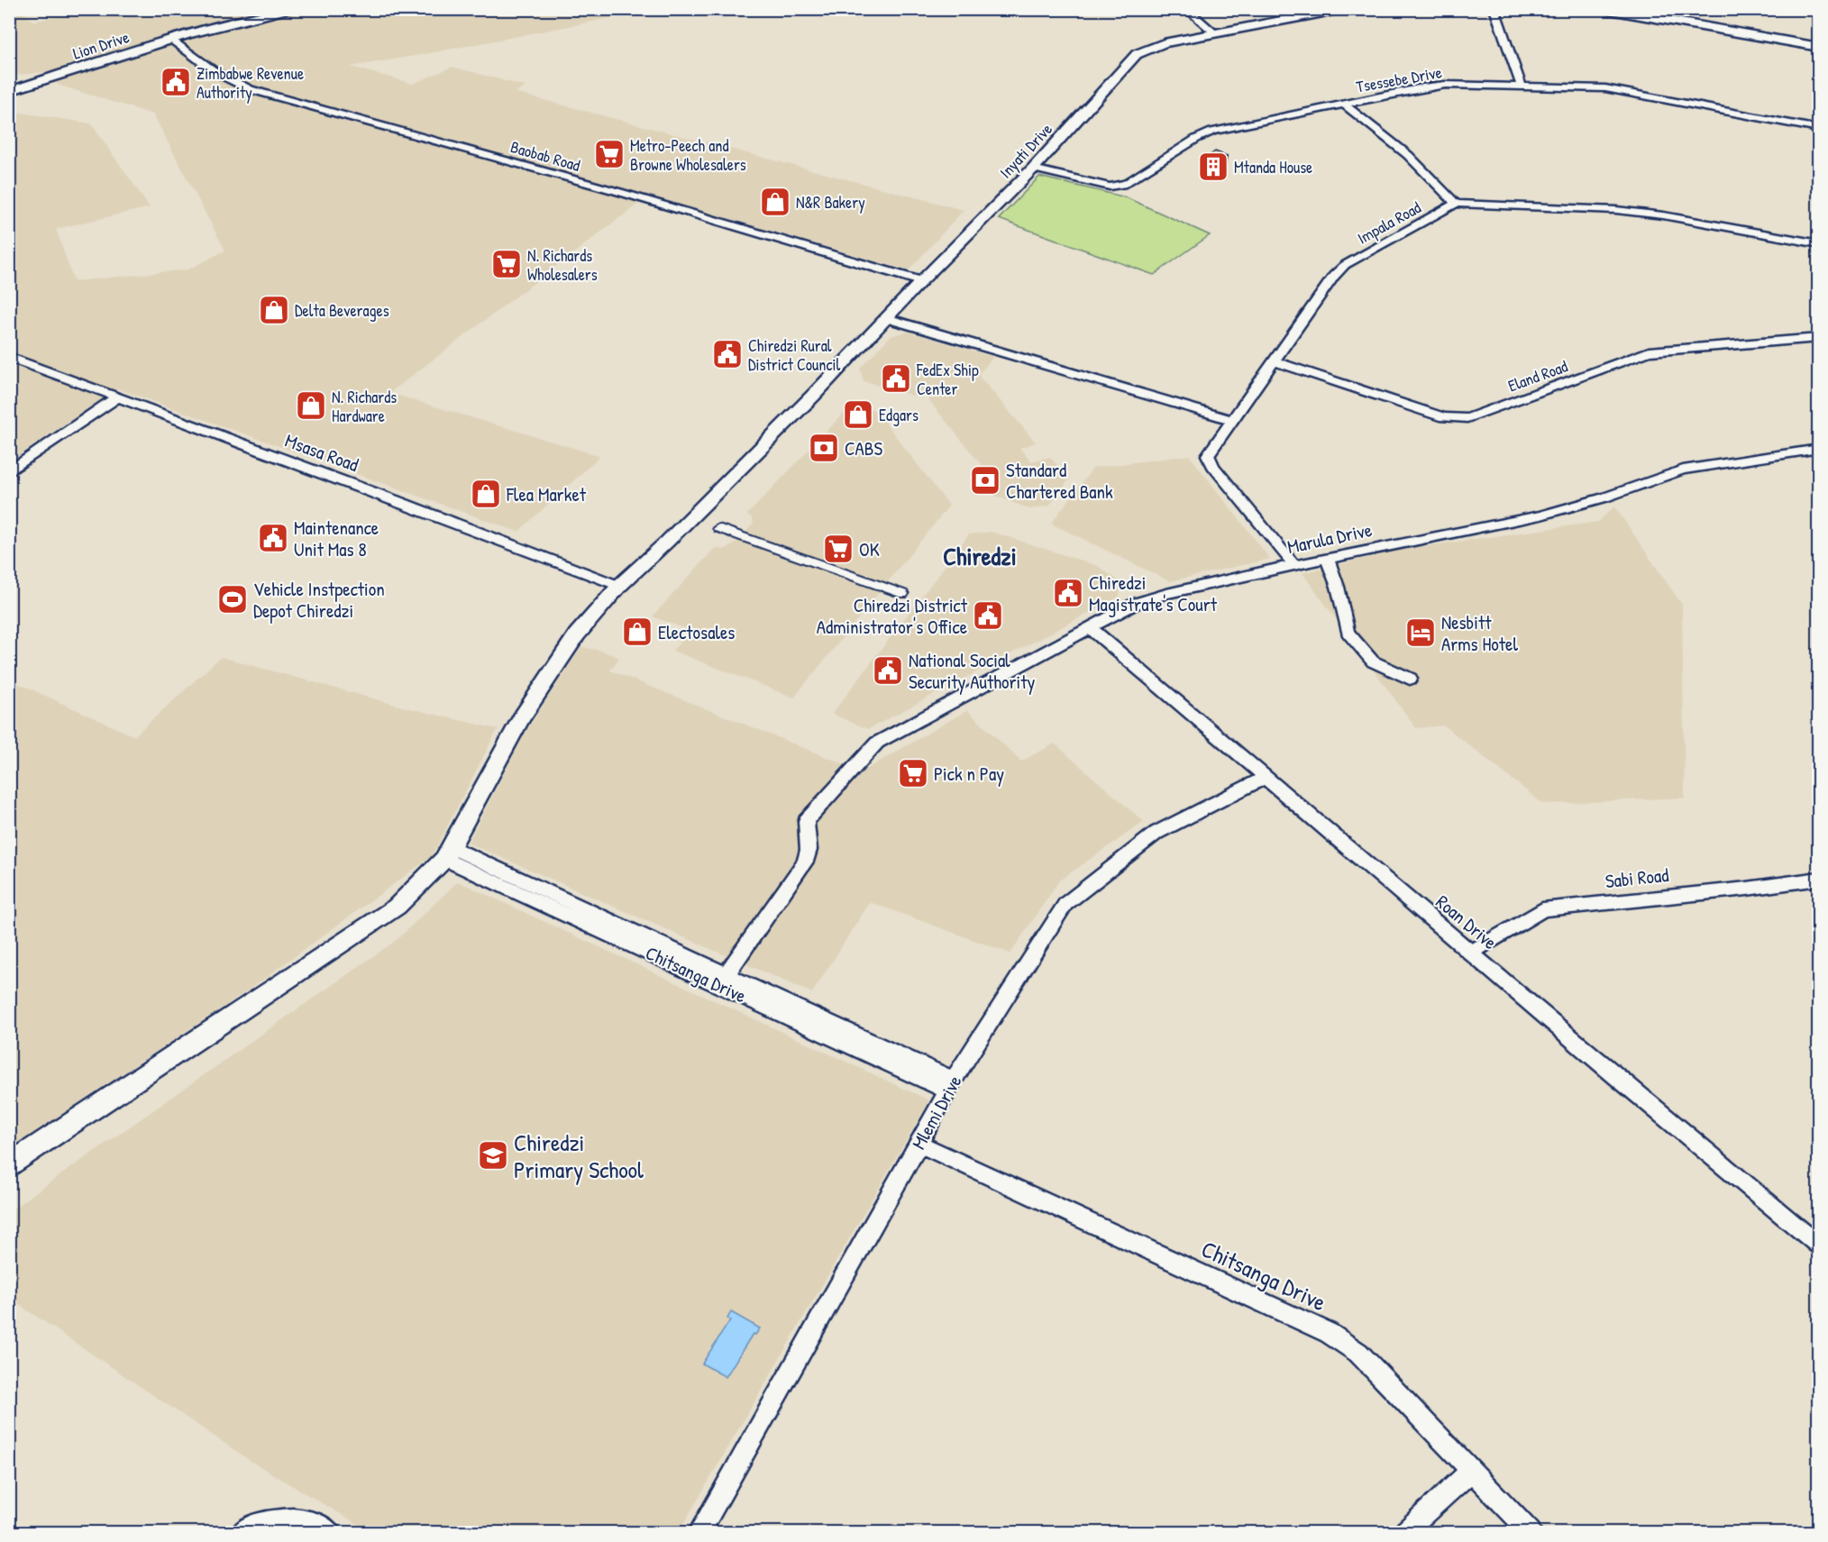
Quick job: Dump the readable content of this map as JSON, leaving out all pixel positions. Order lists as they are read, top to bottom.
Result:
{
  "streets": {
    "street": [
      "Lion Drive",
      "Tsessebe Drive",
      "Inyati Drive",
      "Baobab Road",
      "Impala Road",
      "Eland Road",
      "Msasa Road",
      "Marula Drive",
      "Sabi Road",
      "Roan Drive",
      "Chitsanga Drive",
      "Mlemi Drive"
    ]
  },
  "crossings": [
    ["Lion Drive", "Baobab Road"],
    ["Tsessebe Drive", "Inyati Drive"],
    ["Inyati Drive", "Baobab Road"],
    ["Inyati Drive", "Msasa Road"],
    ["Inyati Drive", "Chitsanga Drive"],
    ["Impala Road", "Eland Road"],
    ["Impala Road", "Marula Drive"],
    ["Marula Drive", "Roan Drive"],
    ["Sabi Road", "Roan Drive"],
    ["Roan Drive", "Mlemi Drive"],
    ["Chitsanga Drive", "Mlemi Drive"]
  ],
  "districts": ["Chiredzi"],
  "places": {
    "public building": [
      "Zimbabwe Revenue Authority",
      "Chiredzi Rural District Council",
      "FedEx Ship Center",
      "Maintenance Unit Mas 8",
      "Chiredzi Magistrate's Court",
      "Chiredzi District Administrator's Office",
      "National Social Security Authority"
    ],
    "supermarket": [
      "Metro-Peech and Browne Wholesalers",
      "N. Richards Wholesalers",
      "OK",
      "Pick n Pay"
    ],
    "building": ["Mtanda House"],
    "shop": [
      "N&R Bakery",
      "Delta Beverages",
      "N. Richards Hardware",
      "Edgars",
      "Flea Market",
      "Electosales"
    ],
    "bank": ["CABS", "Standard Chartered Bank"],
    "sports": ["Vehicle Instpection Depot Chiredzi"],
    "hotel": ["Nesbitt Arms Hotel"],
    "school or university": ["Chiredzi Primary School"]
  }
}
